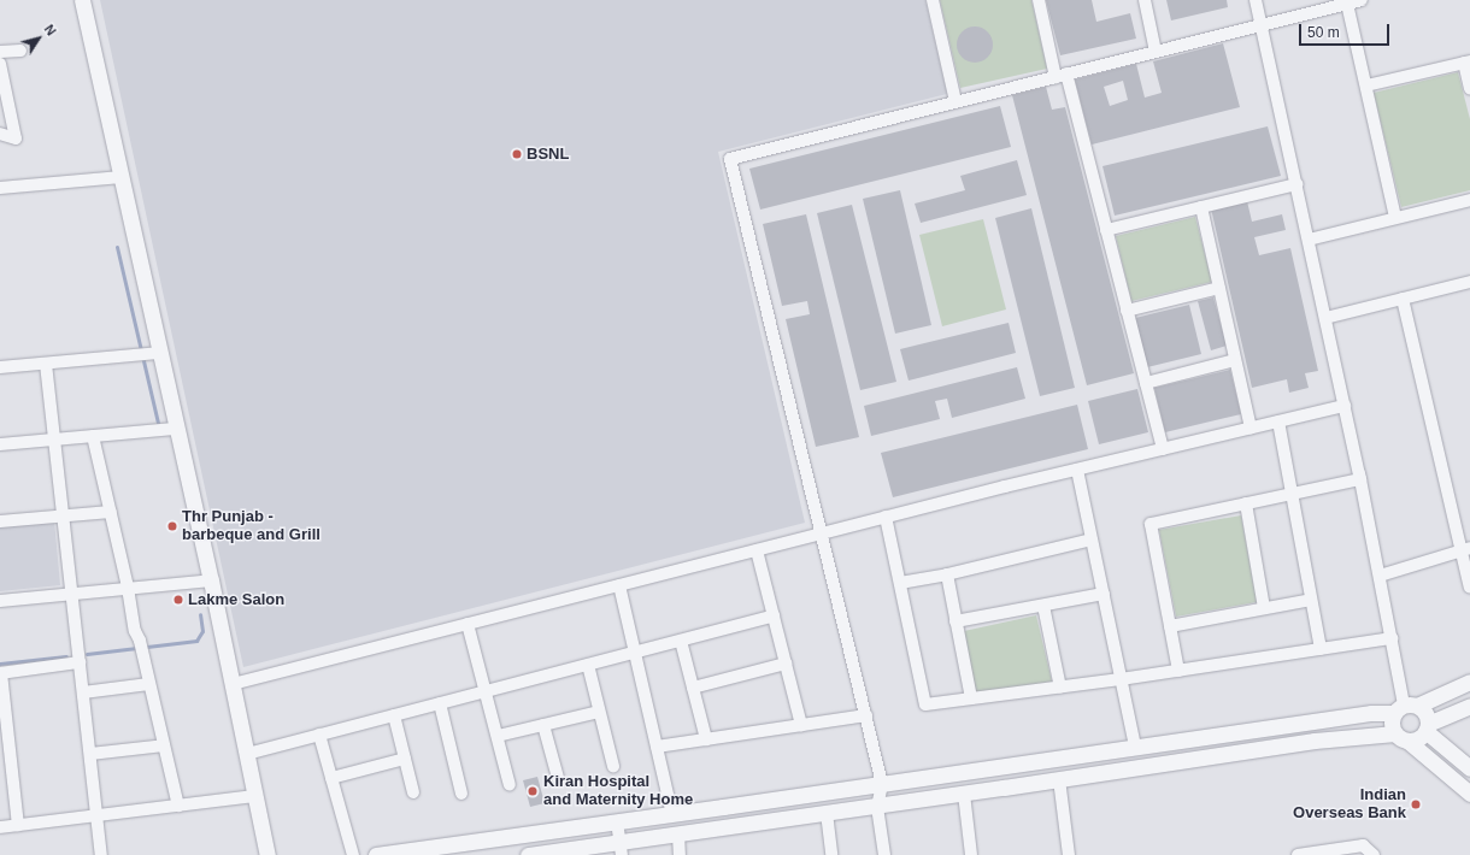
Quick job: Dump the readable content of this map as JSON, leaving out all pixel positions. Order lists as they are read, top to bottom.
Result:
{
  "places": [
    "BSNL",
    "Thr Punjab - barbeque and Grill",
    "Lakme Salon",
    "Kiran Hospital and Maternity Home",
    "Indian Overseas Bank"
  ],
  "scale_bar": "50 m",
  "north": "top right"
}
